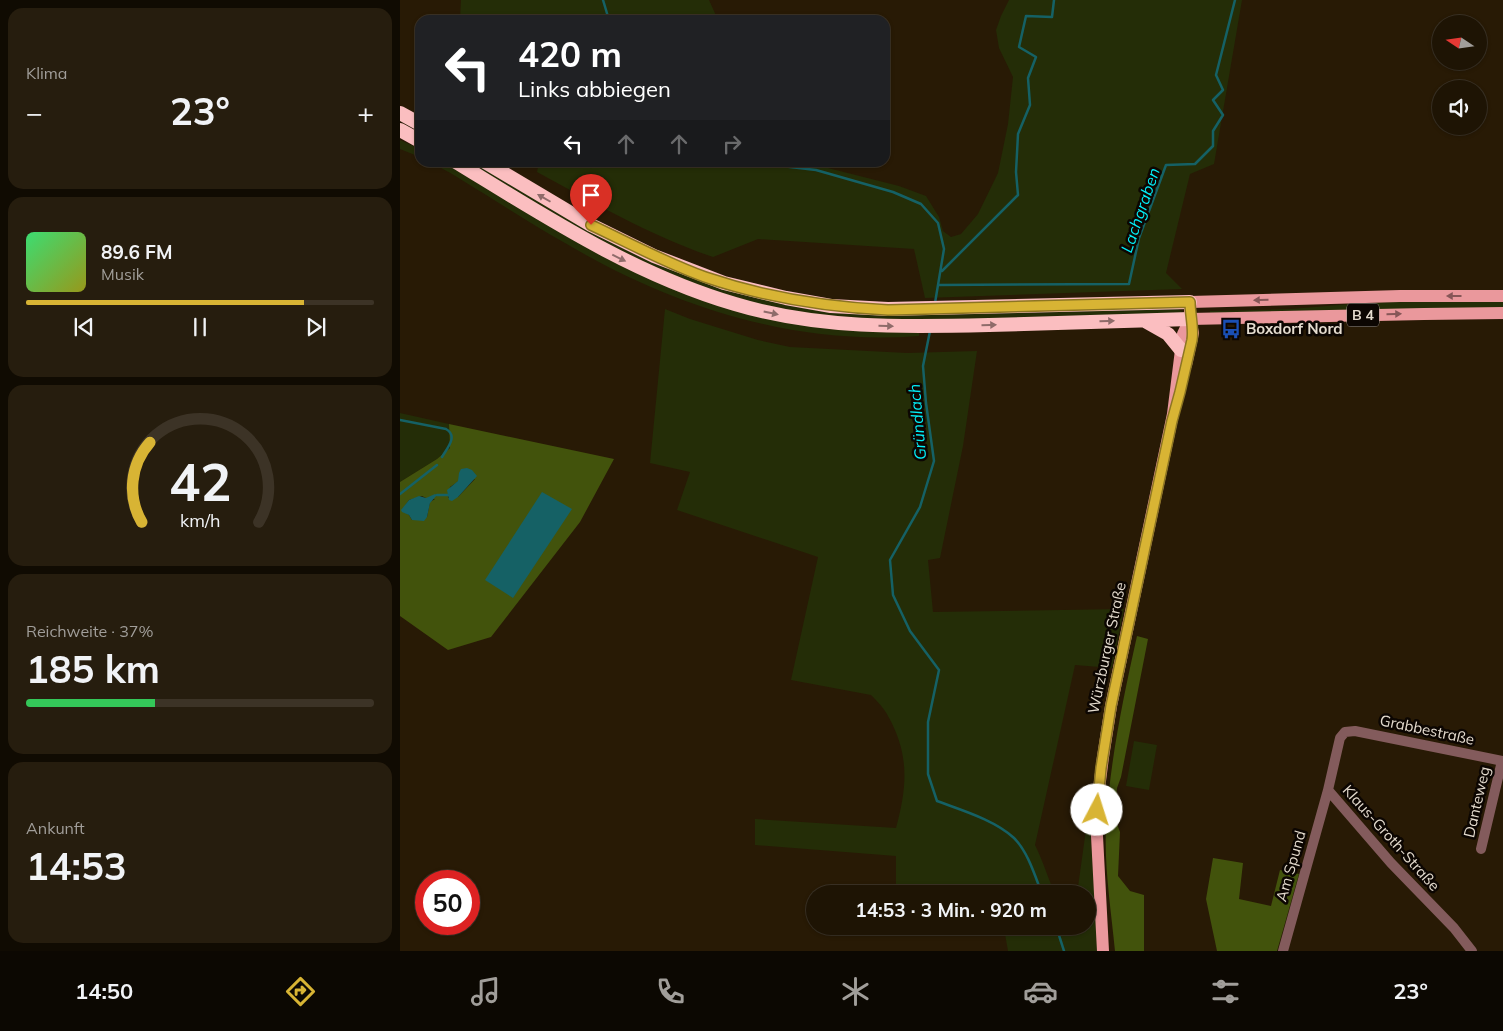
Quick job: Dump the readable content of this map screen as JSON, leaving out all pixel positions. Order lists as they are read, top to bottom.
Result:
{
  "streets": {
    "highway": ["B 4"],
    "main road": ["Würzburger Straße"],
    "street": [
      "Grabbestraße",
      "Danteweg",
      "Klaus-Groth-Straße",
      "Am Spund"
    ]
  },
  "crossings": [
    ["B 4", "Würzburger Straße"],
    ["Grabbestraße", "Danteweg"],
    ["Grabbestraße", "Klaus-Groth-Straße"],
    ["Klaus-Groth-Straße", "Am Spund"]
  ],
  "water": ["Lachgraben", "Gründlach"],
  "places": {
    "bus stop": ["Boxdorf Nord"]
  },
  "north": "left",
  "page": {
    "tile": [
      "Klima",
      ["Reichweite · 37%", "185 km"],
      ["Ankunft", "14:53"]
    ],
    "turn": ["420 m", "Links abbiegen"],
    "heat": ["−", "23°", "+"],
    "song": ["89.6 FM", "Musik"],
    "limit": "50",
    "trip": "14:53 · 3 Min. · 920 m",
    "tabs": ["14:50", "23°"],
    "gauge": ["42", "km/h"]
  }
}
